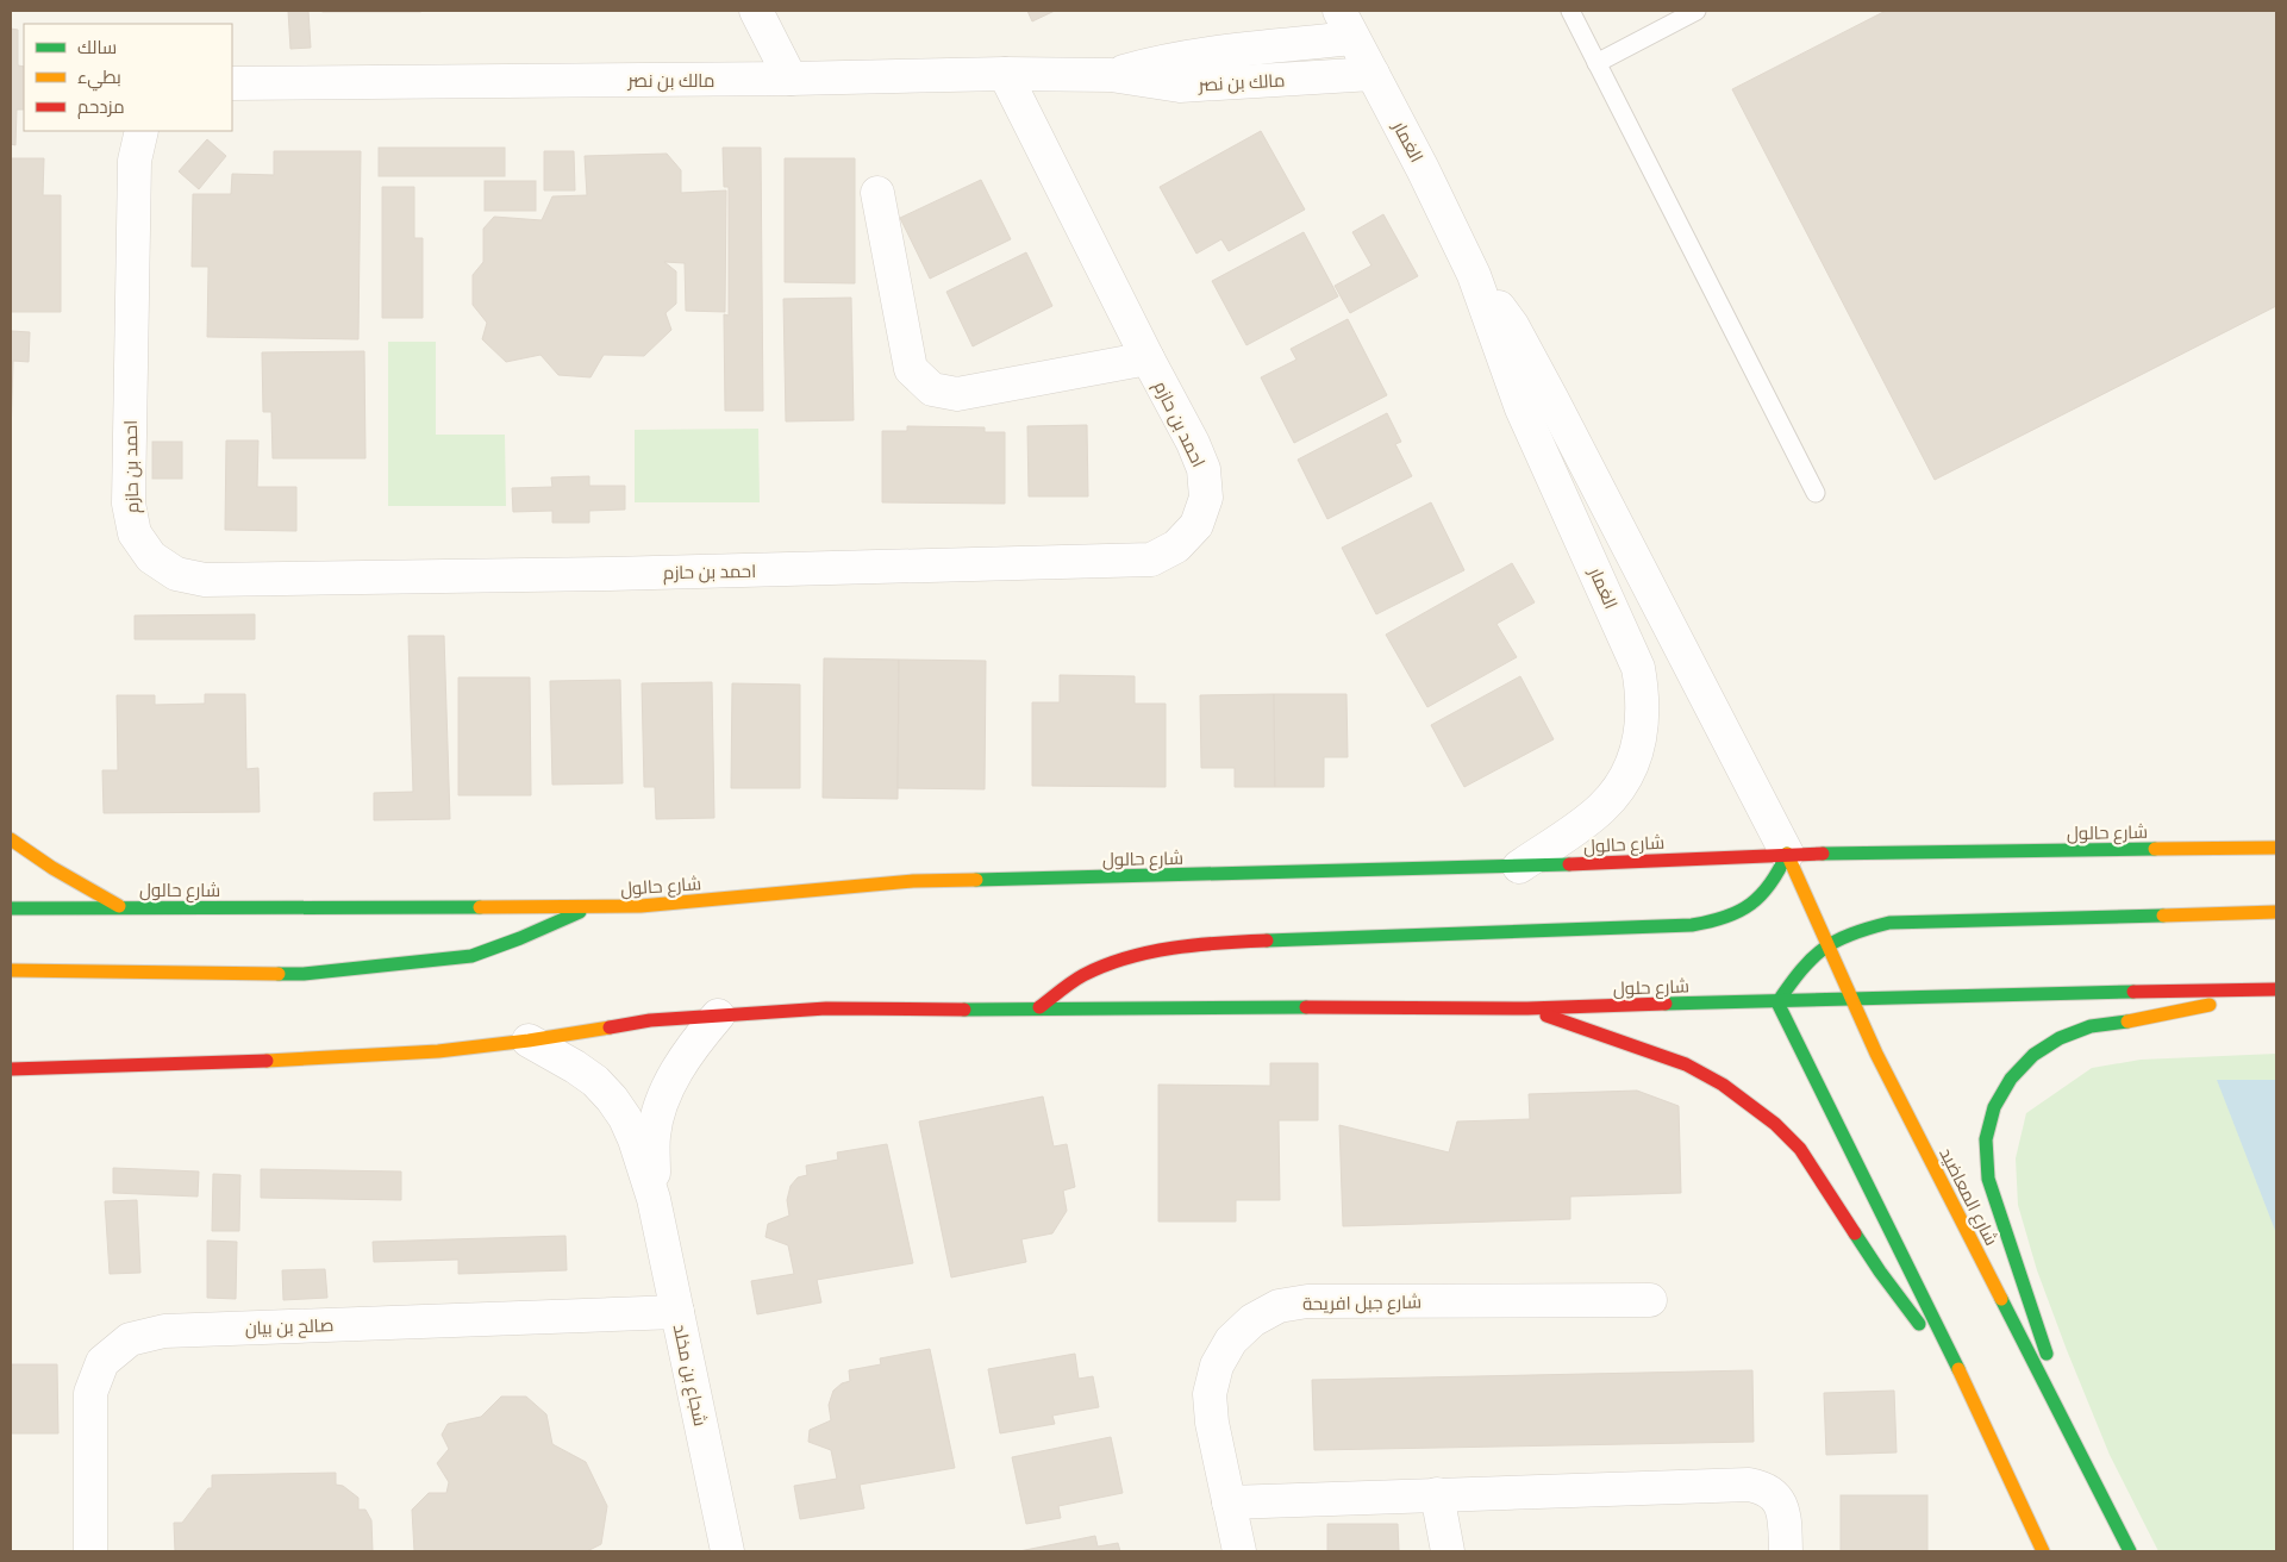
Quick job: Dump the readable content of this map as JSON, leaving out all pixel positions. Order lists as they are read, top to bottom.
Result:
{
  "streets": {
    "main road": ["شارع حالول", "شارع حلول", "شارع المعاضيد"],
    "street": [
      "مالك بن نصر",
      "الغمار",
      "احمد بن حازم",
      "شارع جبل افريحة",
      "صالح بن بيان",
      "شجاع بن مخلد"
    ]
  },
  "crossings": [
    ["مالك بن نصر", "الغمار"],
    ["مالك بن نصر", "احمد بن حازم"],
    ["الغمار", "شارع حالول"],
    ["الغمار", "شارع المعاضيد"],
    ["شارع حالول", "شارع المعاضيد"],
    ["صالح بن بيان", "شجاع بن مخلد"]
  ],
  "legend": ["سالك", "بطيء", "مزدحم"]
}
